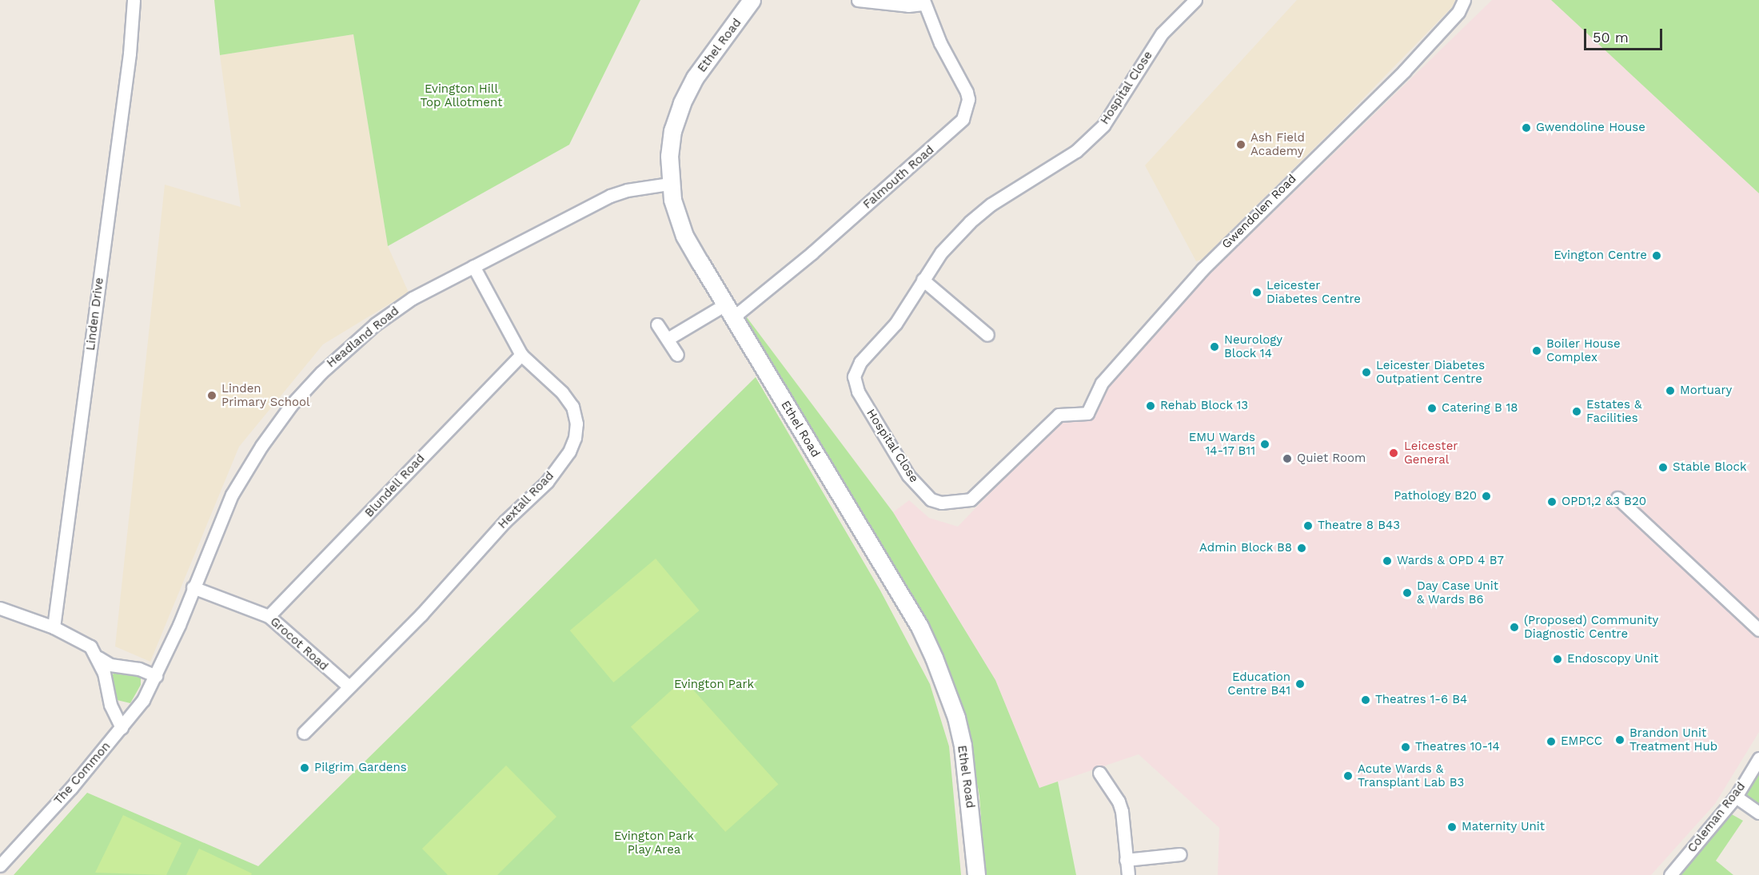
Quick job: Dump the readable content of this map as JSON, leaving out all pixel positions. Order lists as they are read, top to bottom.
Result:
{
  "streets": {
    "street": [
      "Ethel Road",
      "Hospital Close",
      "Falmouth Road",
      "Gwendolen Road",
      "Linden Drive",
      "Headland Road",
      "Blundell Road",
      "Hextall Road",
      "Grocot Road",
      "The Common",
      "Coleman Road"
    ]
  },
  "crossings": [
    ["Ethel Road", "Falmouth Road"],
    ["Ethel Road", "Headland Road"],
    ["Hospital Close", "Gwendolen Road"],
    ["Headland Road", "Hextall Road"],
    ["Headland Road", "Grocot Road"],
    ["Headland Road", "The Common"],
    ["Blundell Road", "Hextall Road"],
    ["Blundell Road", "Grocot Road"],
    ["Hextall Road", "Grocot Road"]
  ],
  "parks": ["Evington Hill Top Allotment", "Evington Park", "Evington Park Play Area"],
  "places": [
    "Gwendoline House",
    "Ash Field Academy",
    "Evington Centre",
    "Leicester Diabetes Centre",
    "Neurology Block 14",
    "Boiler House Complex",
    "Leicester Diabetes Outpatient Centre",
    "Mortuary",
    "Linden Primary School",
    "Rehab Block 13",
    "Catering B 18",
    "Estates & Facilities",
    "EMU Wards 14-17 B11",
    "Leicester General",
    "Quiet Room",
    "Stable Block",
    "Pathology B20",
    "OPD1,2 &3 B20",
    "Theatre 8 B43",
    "Admin Block B8",
    "Wards & OPD 4 B7",
    "Day Case Unit & Wards B6",
    "(Proposed) Community Diagnostic Centre",
    "Endoscopy Unit",
    "Education Centre B41",
    "Theatres 1-6 B4",
    "Brandon Unit Treatment Hub",
    "EMPCC",
    "Theatres 10-14",
    "Pilgrim Gardens",
    "Acute Wards & Transplant Lab B3",
    "Maternity Unit"
  ],
  "scale_bar": "50 m"
}
